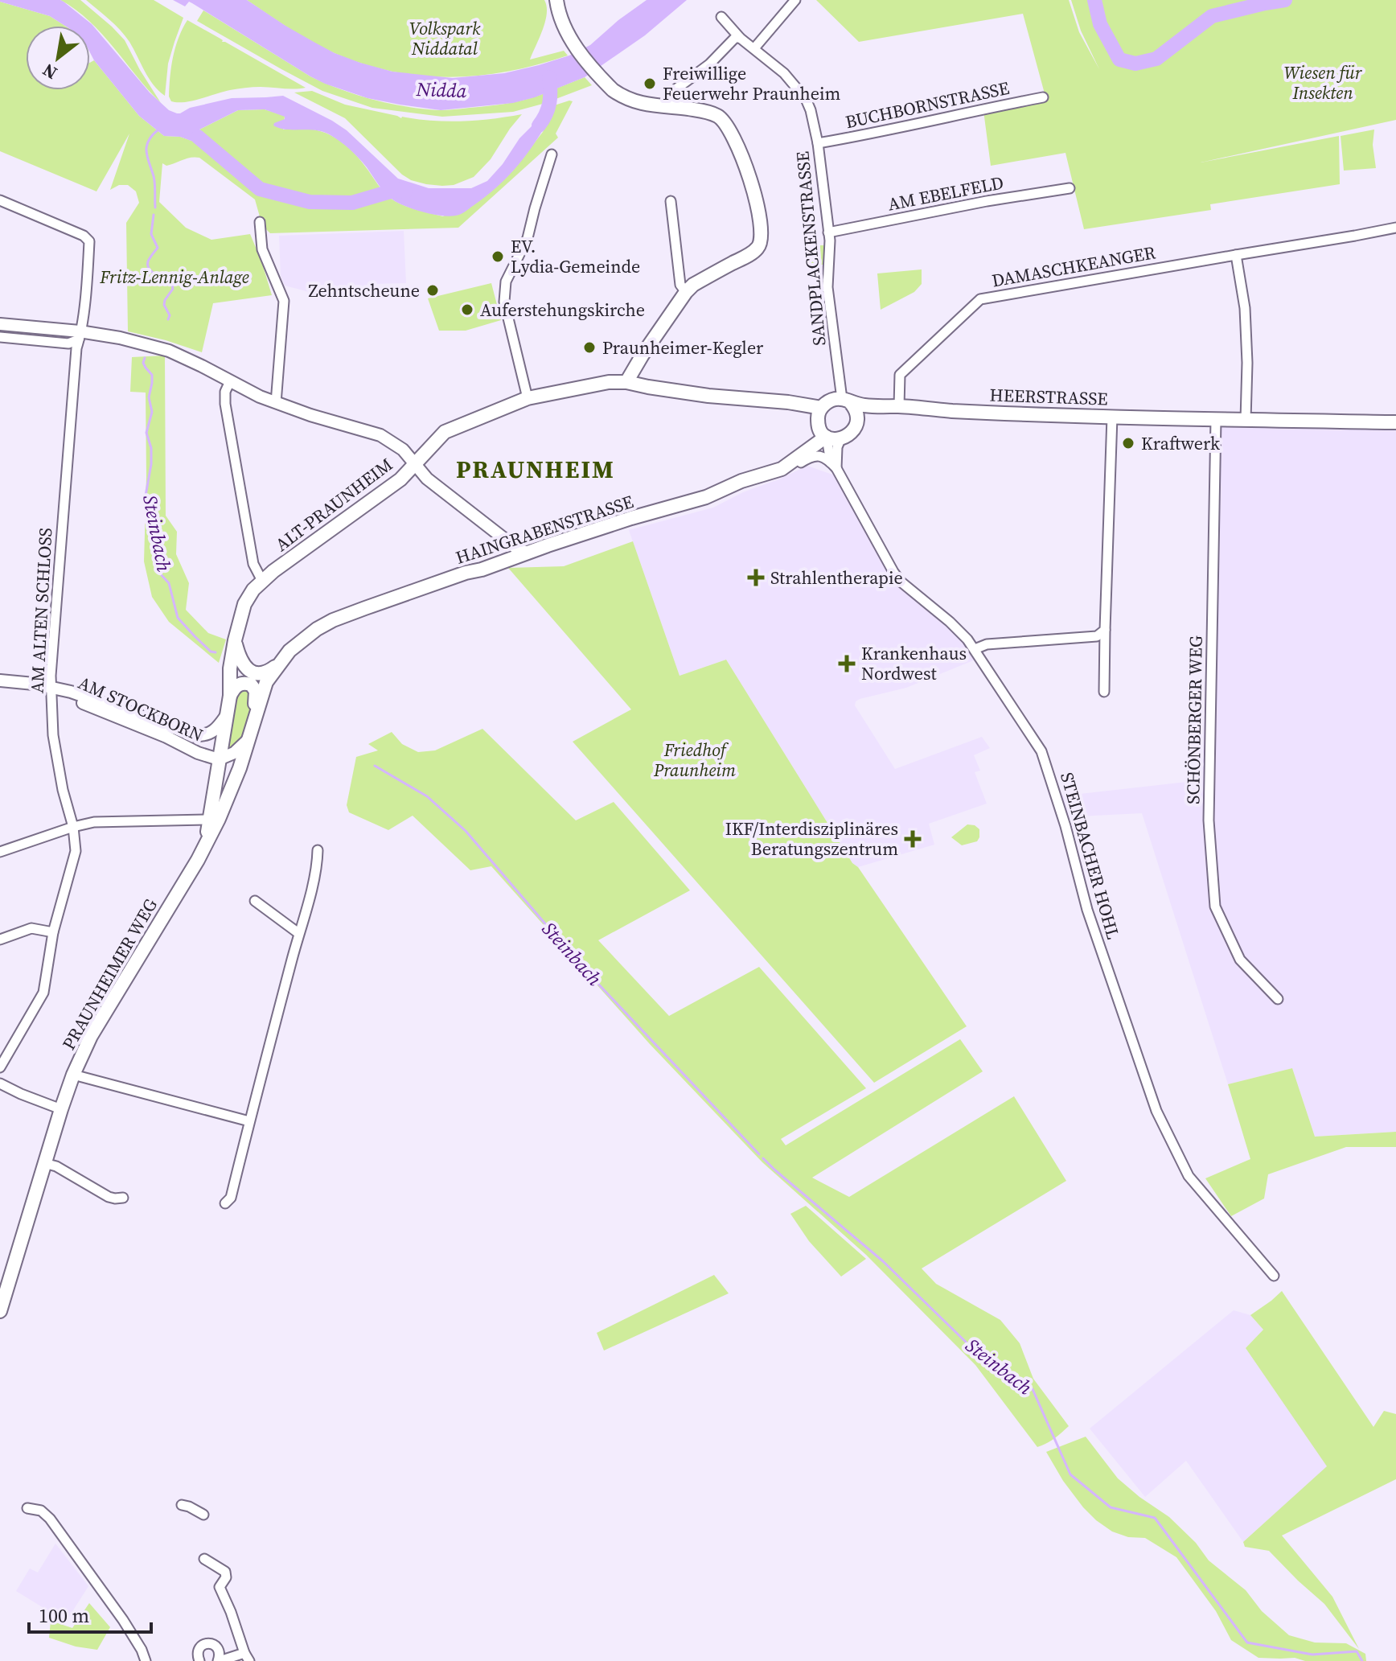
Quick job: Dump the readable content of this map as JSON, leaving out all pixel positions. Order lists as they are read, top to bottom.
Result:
{
  "streets": {
    "main road": [
      "HEERSTRASSE",
      "ALT-PRAUNHEIM",
      "HAINGRABENSTRASSE",
      "PRAUNHEIMER WEG"
    ],
    "street": [
      "BUCHBORNSTRASSE",
      "AM EBELFELD",
      "SANDPLACKENSTRASSE",
      "DAMASCHKEANGER",
      "AM ALTEN SCHLOSS",
      "AM STOCKBORN",
      "SCHÖNBERGER WEG",
      "STEINBACHER HOHL"
    ]
  },
  "crossings": [
    ["BUCHBORNSTRASSE", "SANDPLACKENSTRASSE"],
    ["AM EBELFELD", "SANDPLACKENSTRASSE"],
    ["SANDPLACKENSTRASSE", "HEERSTRASSE"],
    ["SANDPLACKENSTRASSE", "HAINGRABENSTRASSE"],
    ["SANDPLACKENSTRASSE", "STEINBACHER HOHL"],
    ["DAMASCHKEANGER", "HEERSTRASSE"],
    ["HEERSTRASSE", "HAINGRABENSTRASSE"],
    ["HEERSTRASSE", "SCHÖNBERGER WEG"],
    ["HEERSTRASSE", "STEINBACHER HOHL"],
    ["ALT-PRAUNHEIM", "PRAUNHEIMER WEG"],
    ["HAINGRABENSTRASSE", "STEINBACHER HOHL"],
    ["HAINGRABENSTRASSE", "PRAUNHEIMER WEG"],
    ["AM ALTEN SCHLOSS", "AM STOCKBORN"],
    ["AM STOCKBORN", "PRAUNHEIMER WEG"]
  ],
  "districts": ["PRAUNHEIM"],
  "water": ["Nidda", "Steinbach"],
  "parks": [
    "Volkspark Niddatal",
    "Wiesen für Insekten",
    "Fritz-Lennig-Anlage",
    "Friedhof Praunheim"
  ],
  "places": {
    "other": [
      "Freiwillige Feuerwehr Praunheim",
      "EV. Lydia-Gemeinde",
      "Zehntscheune",
      "Auferstehungskirche",
      "Praunheimer-Kegler",
      "Kraftwerk"
    ],
    "health": ["Strahlentherapie", "Krankenhaus Nordwest", "IKF/Interdisziplinäres Beratungszentrum"]
  },
  "scale_bar": "100 m",
  "north": "bottom left"
}
